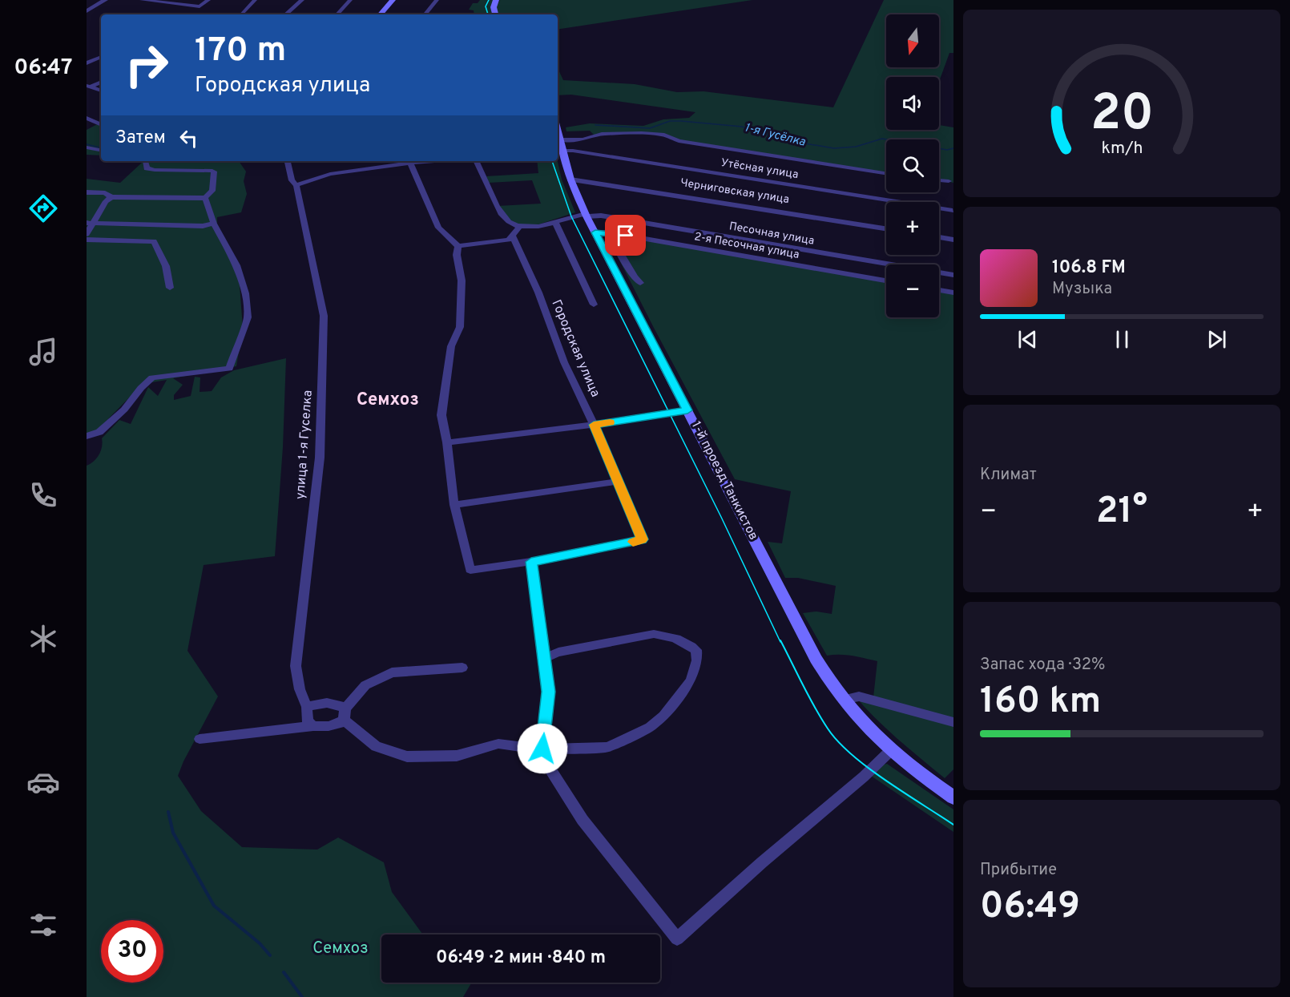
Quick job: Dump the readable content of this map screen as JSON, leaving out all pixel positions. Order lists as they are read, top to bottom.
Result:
{
  "streets": {
    "main road": ["1-й проезд Танкистов"],
    "street": [
      "Утёсная улица",
      "Черниговская улица",
      "Песочная улица",
      "2-я Песочная улица",
      "Городская улица",
      "улица 1-я Гуселка"
    ]
  },
  "crossings": [
    ["Утёсная улица", "1-й проезд Танкистов"],
    ["Черниговская улица", "1-й проезд Танкистов"],
    ["Песочная улица", "1-й проезд Танкистов"],
    ["2-я Песочная улица", "1-й проезд Танкистов"]
  ],
  "districts": ["Семхоз"],
  "water": ["1-я Гусёлка"],
  "parks": ["Семхоз"],
  "north": "bottom",
  "page": {
    "tabs": "06:47",
    "map_buttons": ["+", "−"],
    "turn": ["170 m", "Городская улица"],
    "then": "Затем",
    "song": ["106.8 FM", "Музыка"],
    "tile": [
      "Климат",
      ["Запас хода · 32%", "160 km"],
      ["Прибытие", "06:49"]
    ],
    "heat": ["−", "21°", "+"],
    "limit": "30",
    "trip": "06:49 · 2 мин · 840 m",
    "gauge": ["20", "km/h"]
  }
}
